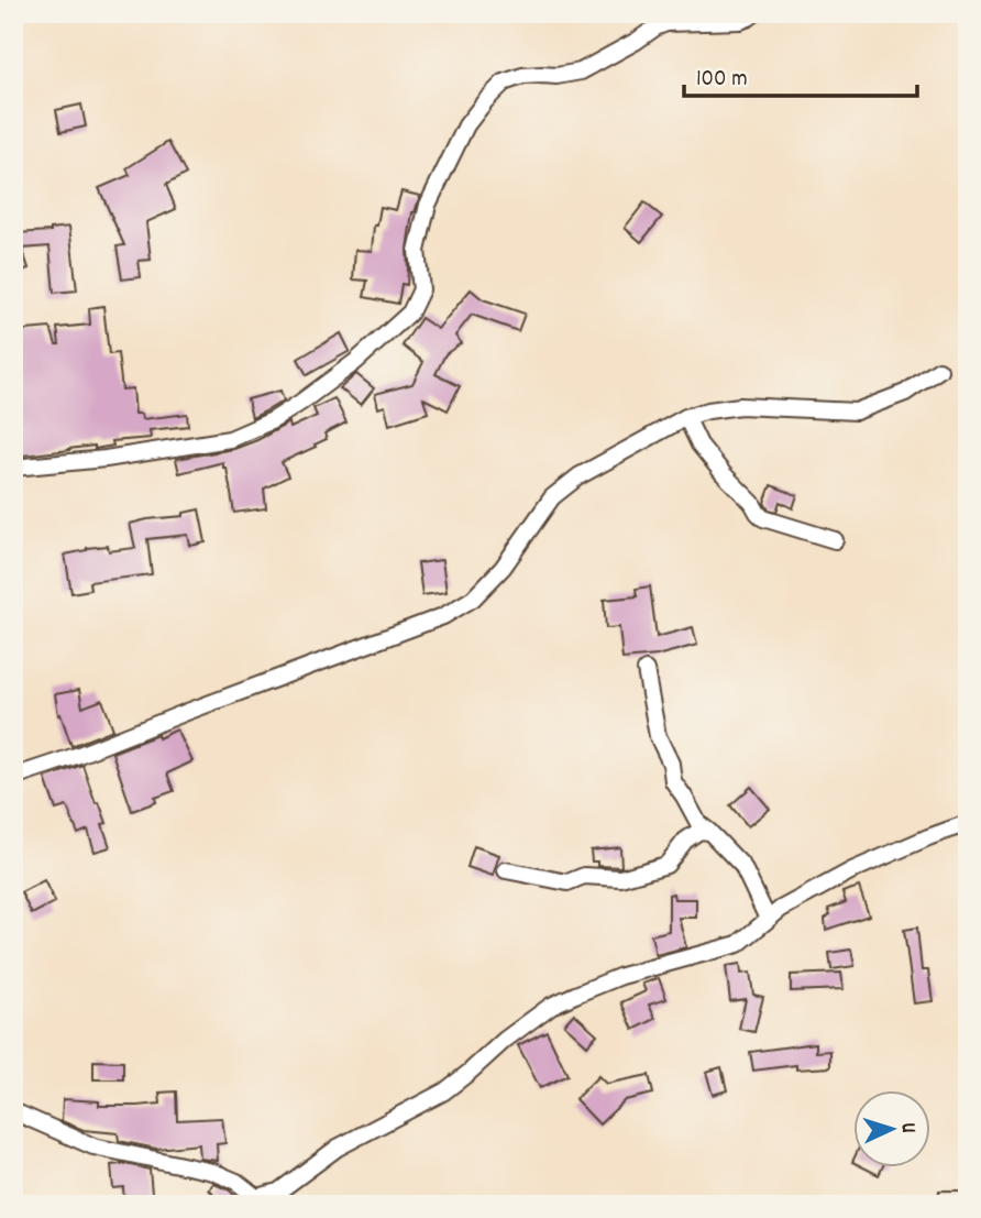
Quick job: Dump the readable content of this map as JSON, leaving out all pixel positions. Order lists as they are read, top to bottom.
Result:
{
  "scale_bar": "100 m",
  "north": "right"
}
